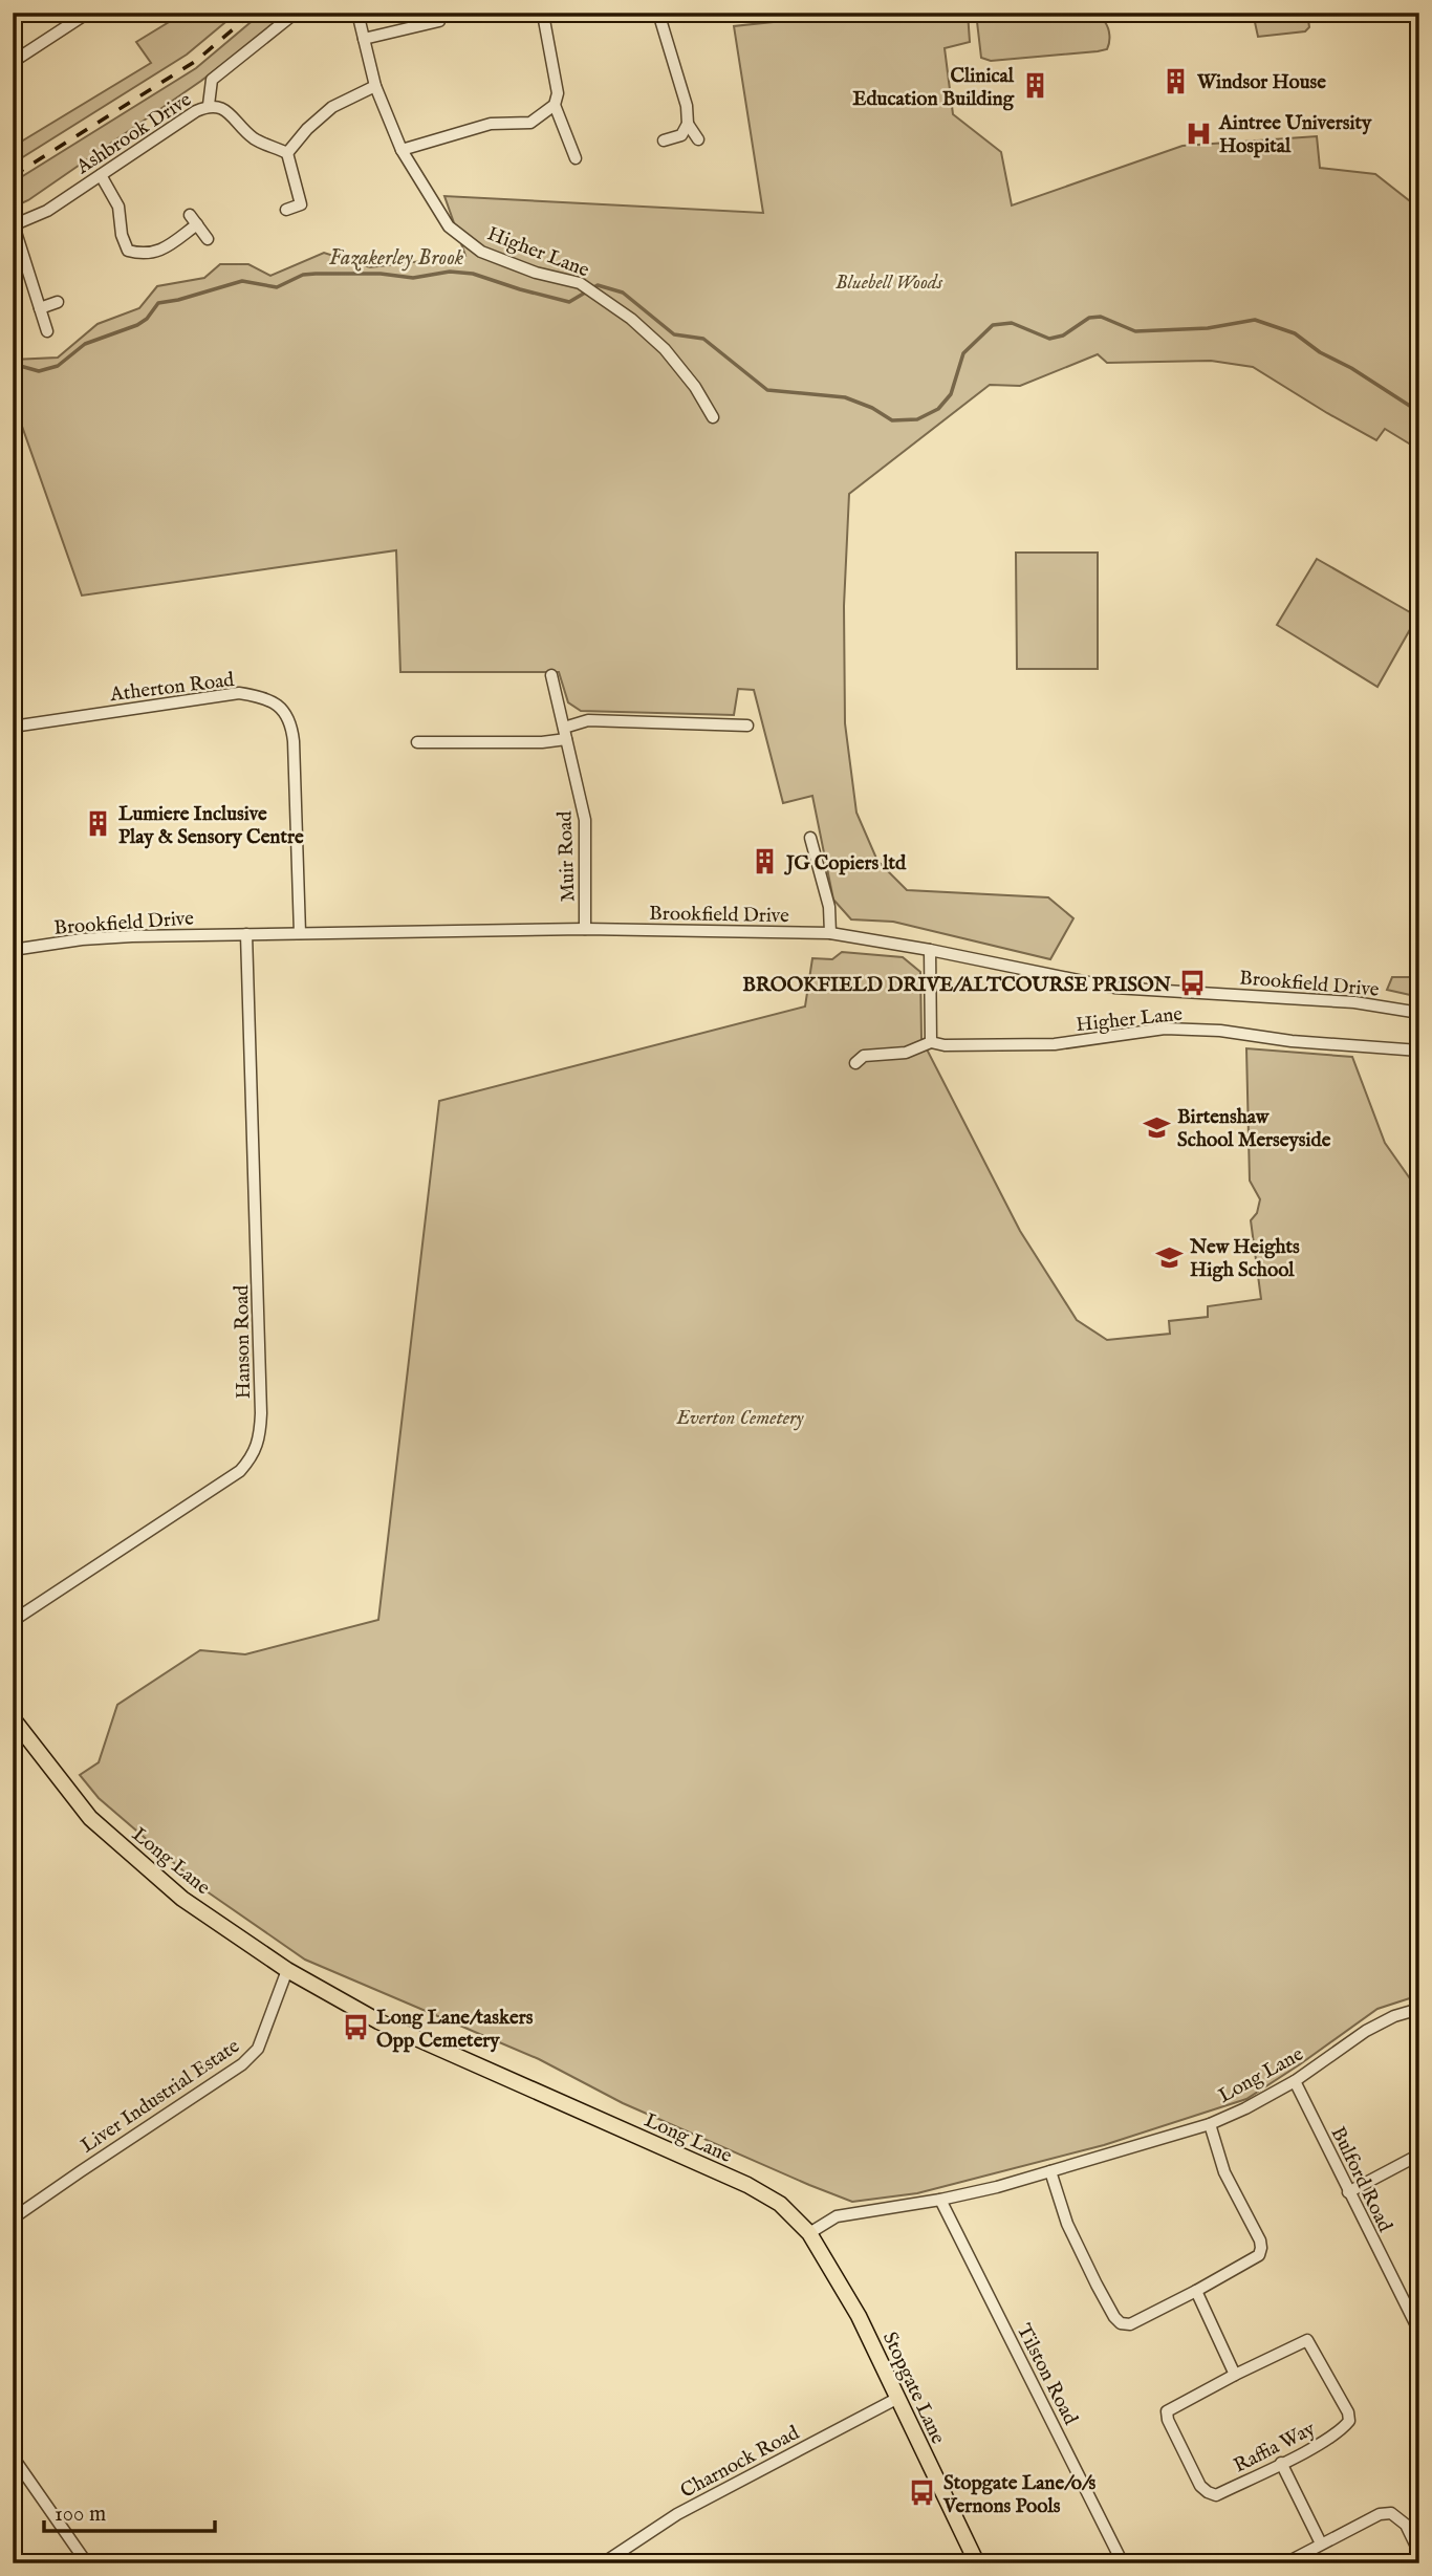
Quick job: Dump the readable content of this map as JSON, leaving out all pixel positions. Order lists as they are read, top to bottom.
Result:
{
  "streets": {
    "main road": ["Long Lane", "Stopgate Lane"],
    "street": [
      "Ashbrook Drive",
      "Higher Lane",
      "Atherton Road",
      "Muir Road",
      "Brookfield Drive",
      "Hanson Road",
      "Liver Industrial Estate",
      "Bulford Road",
      "Tilston Road",
      "Raffia Way",
      "Charnock Road"
    ]
  },
  "crossings": [
    ["Atherton Road", "Brookfield Drive"],
    ["Muir Road", "Brookfield Drive"],
    ["Brookfield Drive", "Hanson Road"],
    ["Long Lane", "Liver Industrial Estate"],
    ["Long Lane", "Bulford Road"],
    ["Long Lane", "Tilston Road"],
    ["Long Lane", "Stopgate Lane"],
    ["Stopgate Lane", "Charnock Road"]
  ],
  "water": ["Fazakerley Brook"],
  "parks": ["Bluebell Woods", "Everton Cemetery"],
  "places": {
    "building": [
      "Windsor House",
      "Clinical Education Building",
      "Lumiere Inclusive Play & Sensory Centre",
      "JG Copiers ltd"
    ],
    "hospital": ["Aintree University Hospital"],
    "bus stop": ["BROOKFIELD DRIVE/ALTCOURSE PRISON", "Long Lane/taskers Opp Cemetery", "Stopgate Lane/o/s Vernons Pools"],
    "school or university": ["Birtenshaw School Merseyside", "New Heights High School"]
  },
  "scale_bar": "100 m"
}
